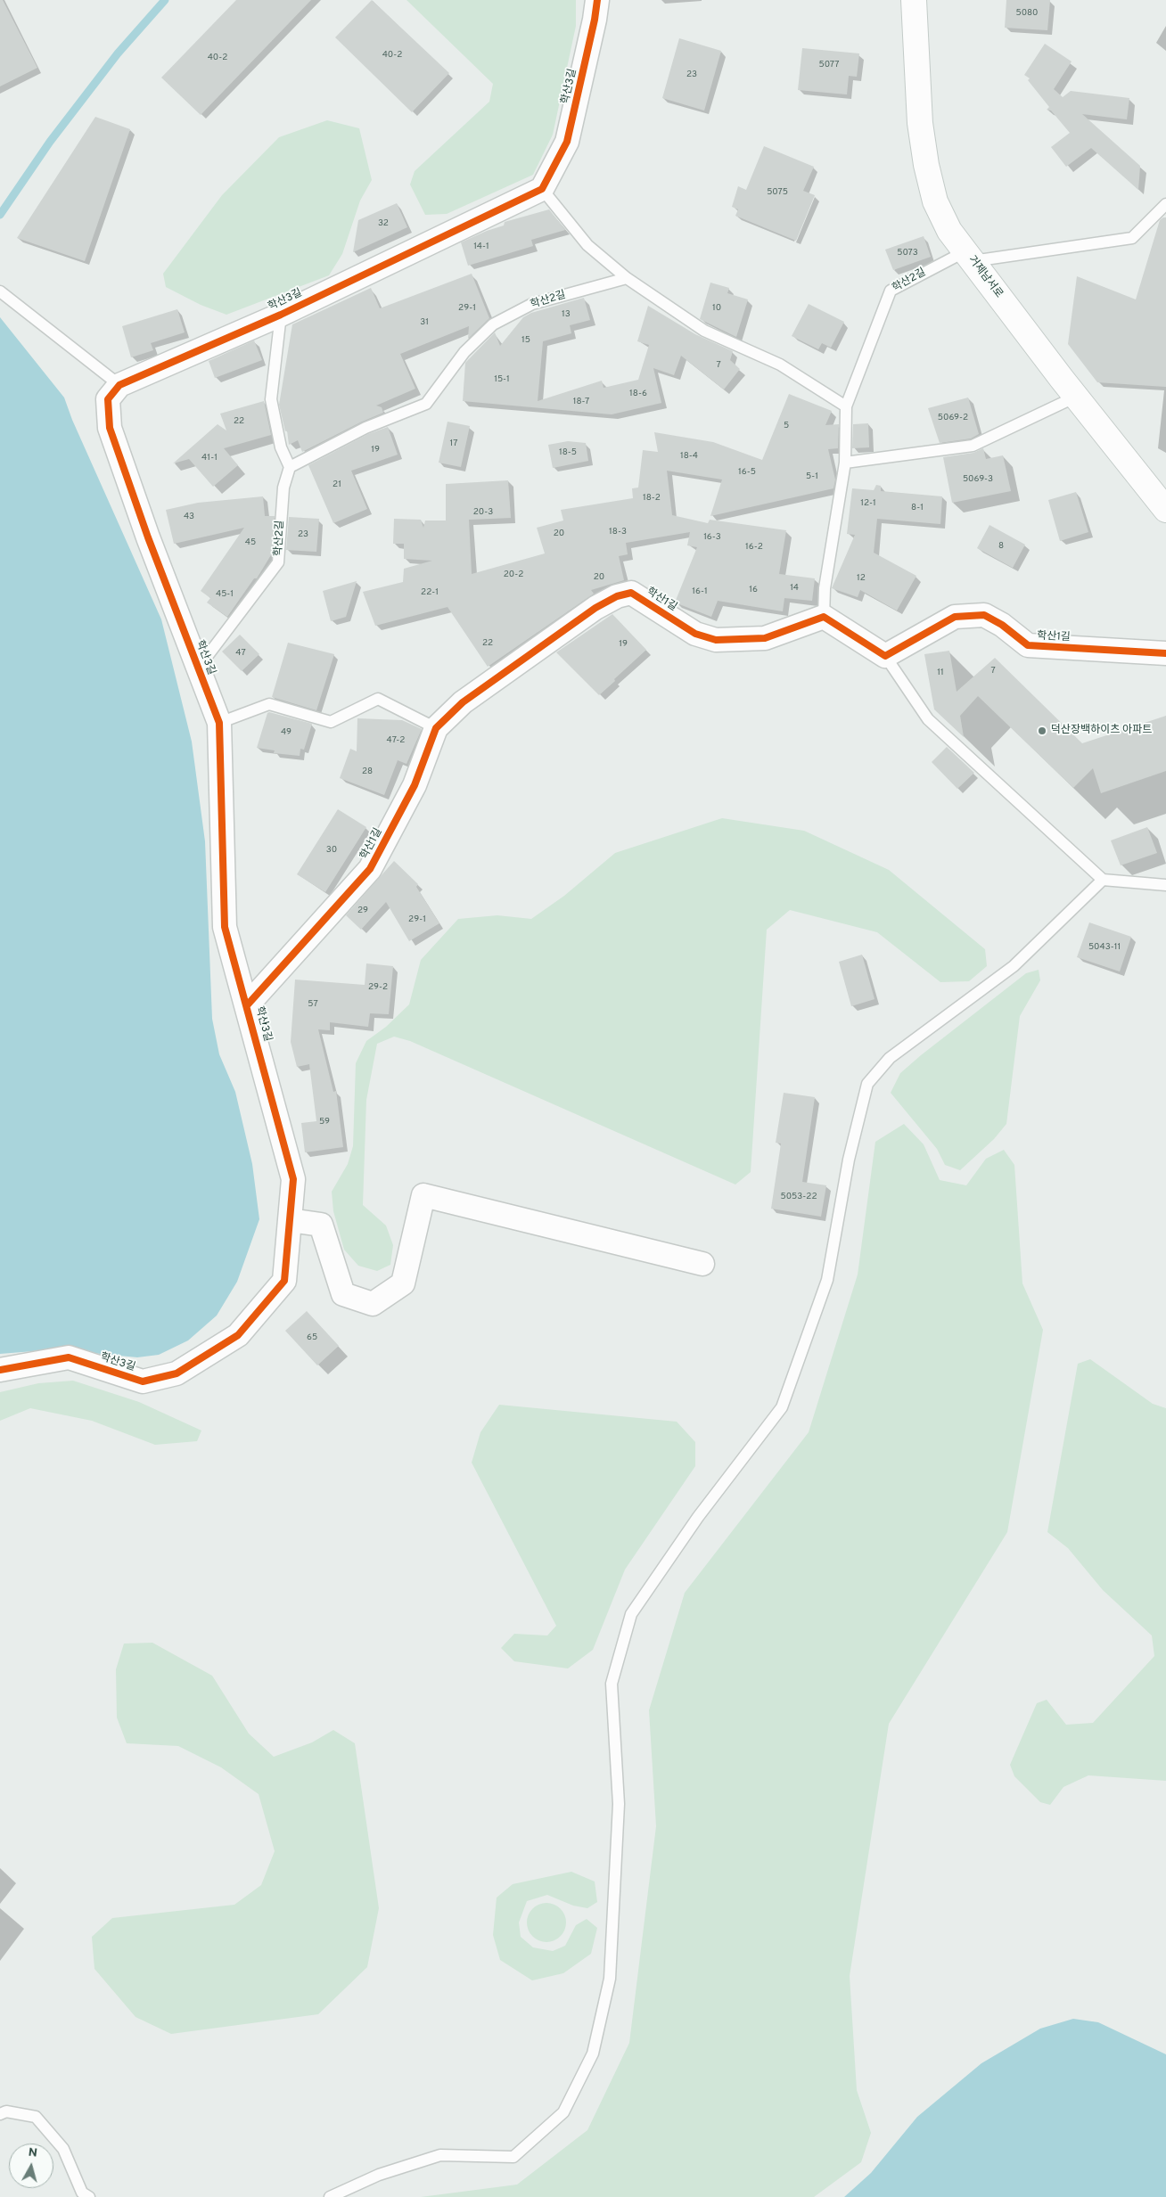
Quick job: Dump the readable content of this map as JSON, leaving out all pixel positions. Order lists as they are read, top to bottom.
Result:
{
  "streets": {
    "main road": ["거제남서로"],
    "street": ["학산3길", "학산1길"],
    "lane": ["학산2길"]
  },
  "crossings": [
    ["학산3길", "학산2길"],
    ["학산3길", "학산1길"],
    ["거제남서로", "학산2길"]
  ],
  "places": ["덕산장백하이츠 아파트"],
  "house_numbers": [
    "5080",
    "40-2",
    "40-2",
    "5077",
    "23",
    "5075",
    "32",
    "14-1",
    "5073",
    "29-1",
    "10",
    "13",
    "31",
    "15",
    "7",
    "15-1",
    "18-6",
    "18-7",
    "5069-2",
    "22",
    "5",
    "17",
    "19",
    "18-5",
    "18-4",
    "41-1",
    "16-5",
    "5-1",
    "5069-3",
    "21",
    "18-2",
    "12-1",
    "8-1",
    "20-3",
    "43",
    "18-3",
    "20",
    "23",
    "16-3",
    "45",
    "8",
    "16-2",
    "20-2",
    "20",
    "12",
    "14",
    "16",
    "16-1",
    "22-1",
    "45-1",
    "22",
    "19",
    "47",
    "7",
    "11",
    "49",
    "47-2",
    "28",
    "30",
    "29",
    "29-1",
    "5043-11",
    "29-2",
    "57",
    "59",
    "5053-22",
    "65"
  ],
  "north": "top"
}
